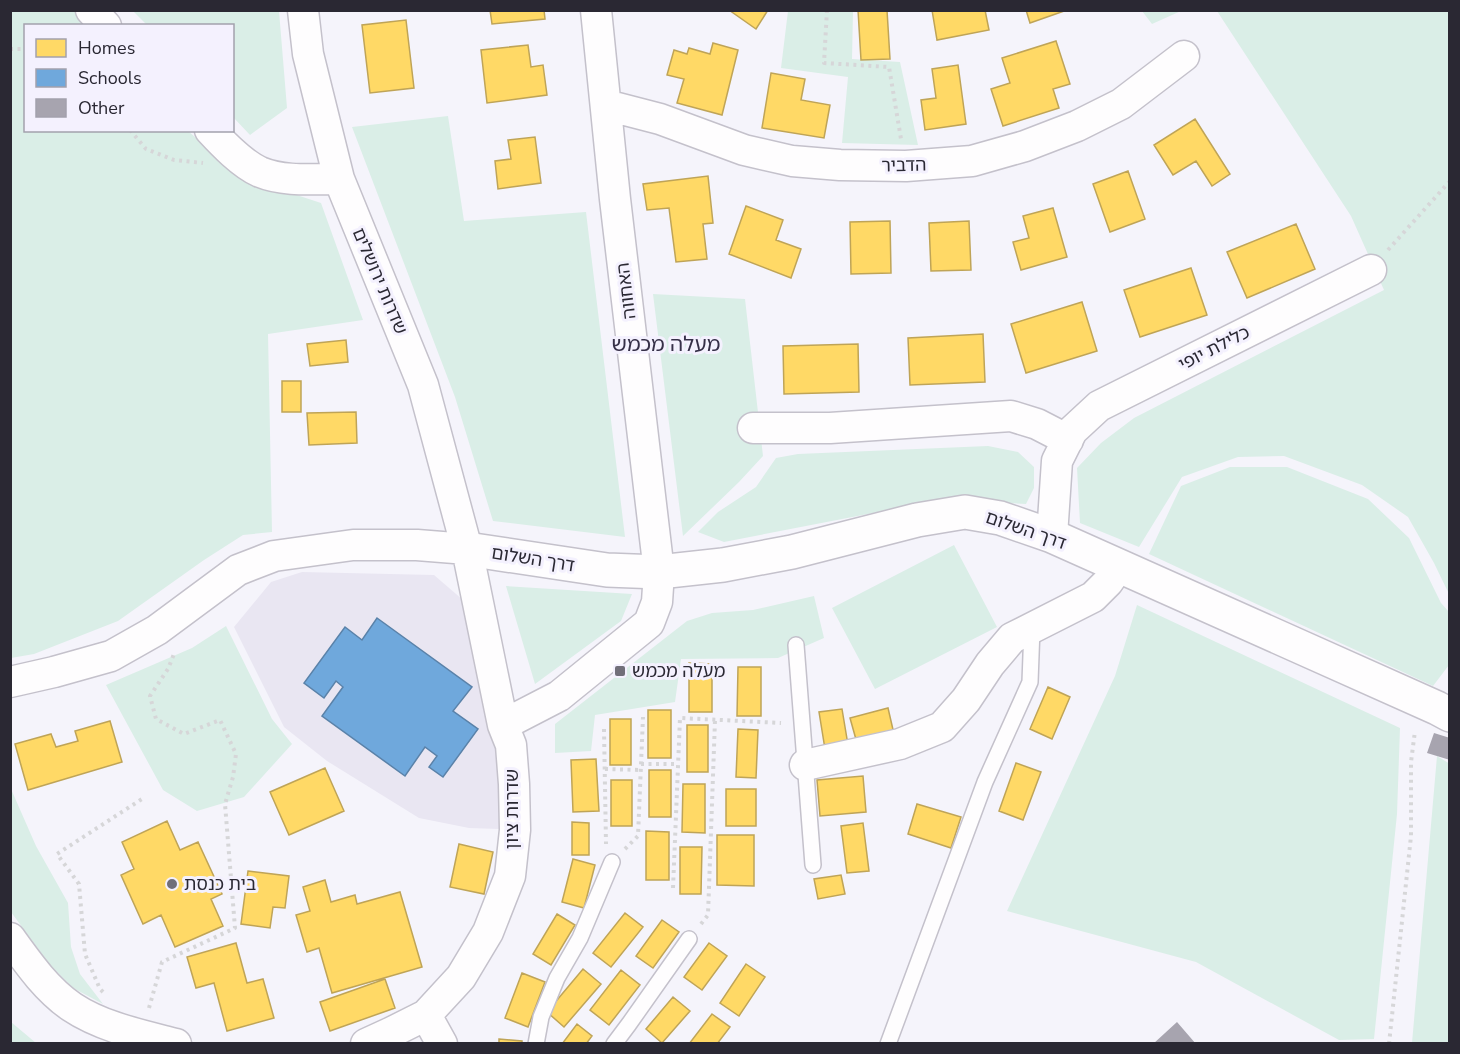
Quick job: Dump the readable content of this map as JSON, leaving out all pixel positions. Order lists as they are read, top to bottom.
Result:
{
  "streets": {
    "street": [
      "הדביר",
      "שדרות ירושלים",
      "האחווה",
      "כלילת יופי",
      "דרך השלום",
      "שדרות ציון"
    ]
  },
  "crossings": [
    ["הדביר", "האחווה"],
    ["שדרות ירושלים", "דרך השלום"],
    ["שדרות ירושלים", "שדרות ציון"],
    ["האחווה", "דרך השלום"],
    ["האחווה", "שדרות ציון"],
    ["כלילת יופי", "דרך השלום"],
    ["דרך השלום", "שדרות ציון"]
  ],
  "districts": ["מעלה מכמש"],
  "places": {
    "transit": ["מעלה מכמש"],
    "other": ["בית כנסת"]
  },
  "legend": ["Homes", "Schools", "Other"]
}
